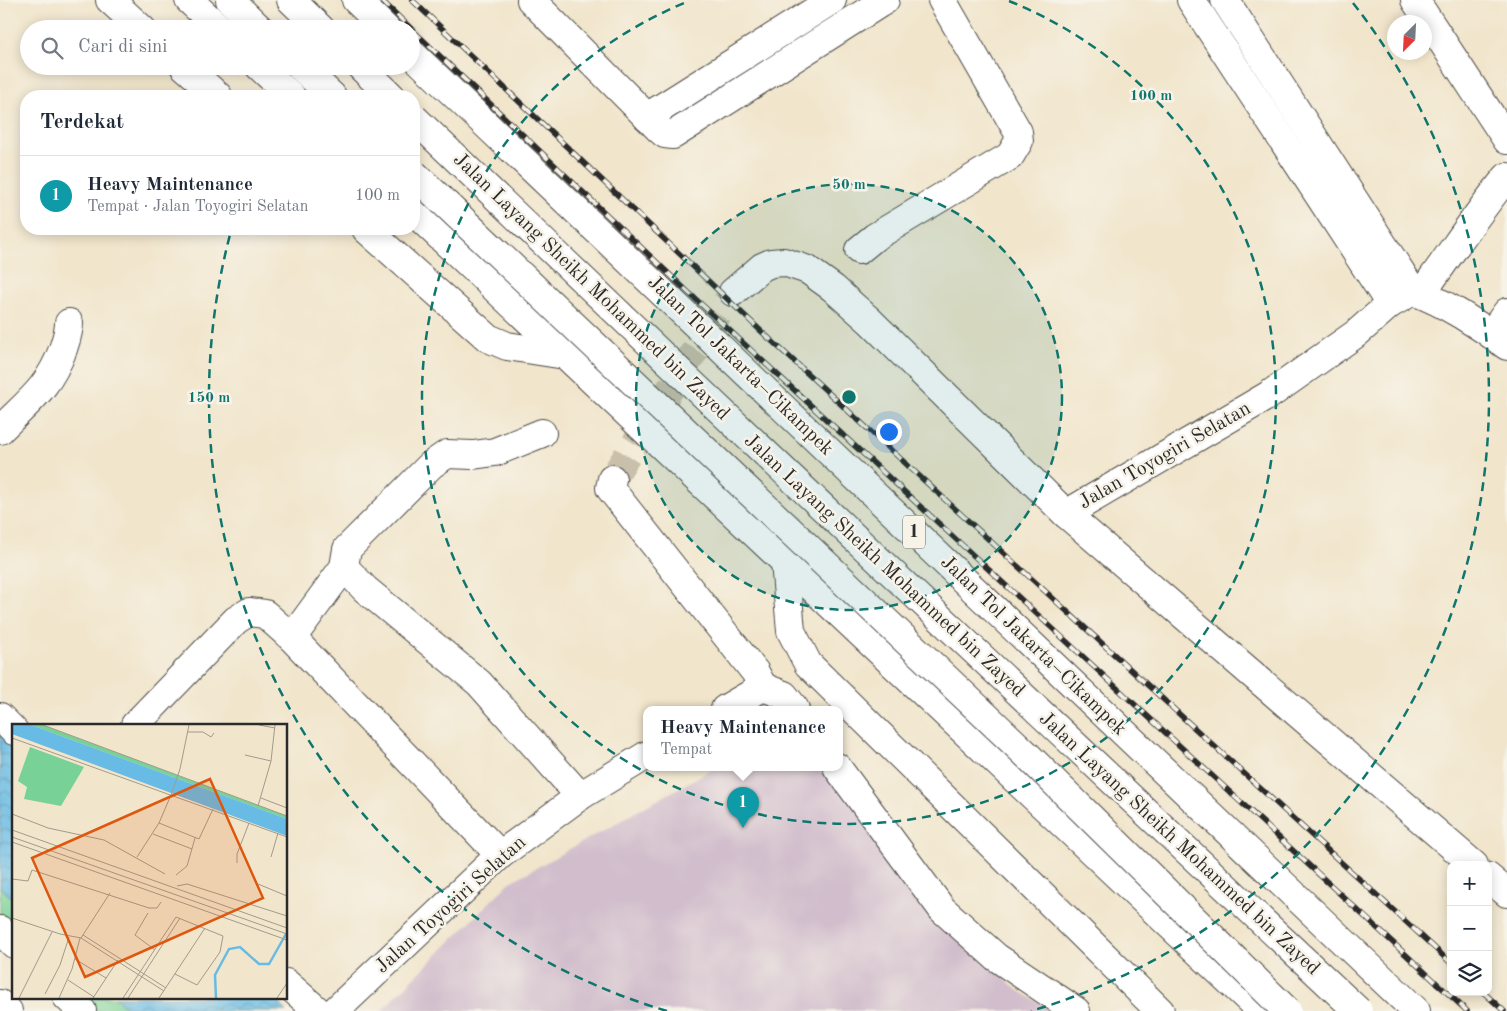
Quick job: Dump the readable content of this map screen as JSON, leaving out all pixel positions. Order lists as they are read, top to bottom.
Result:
{
  "streets": {
    "main road": [
      "Jalan Layang Sheikh Mohammed bin Zayed",
      "Jalan Tol Jakarta–Cikampek",
      "Jalan Toyogiri Selatan",
      "1"
    ]
  },
  "north": "bottom left",
  "page": {
    "search": "Cari di sini",
    "heading": "Terdekat",
    "list": [
      {
        "mark": "1",
        "name": "Heavy Maintenance",
        "note": "Tempat · Jalan Toyogiri Selatan",
        "value": "100 m"
      }
    ],
    "popup": ["Heavy Maintenance", "Tempat"],
    "pins": "1",
    "map_buttons": ["+", "−"]
  },
  "rings": ["100 m", "50 m", "150 m"]
}
